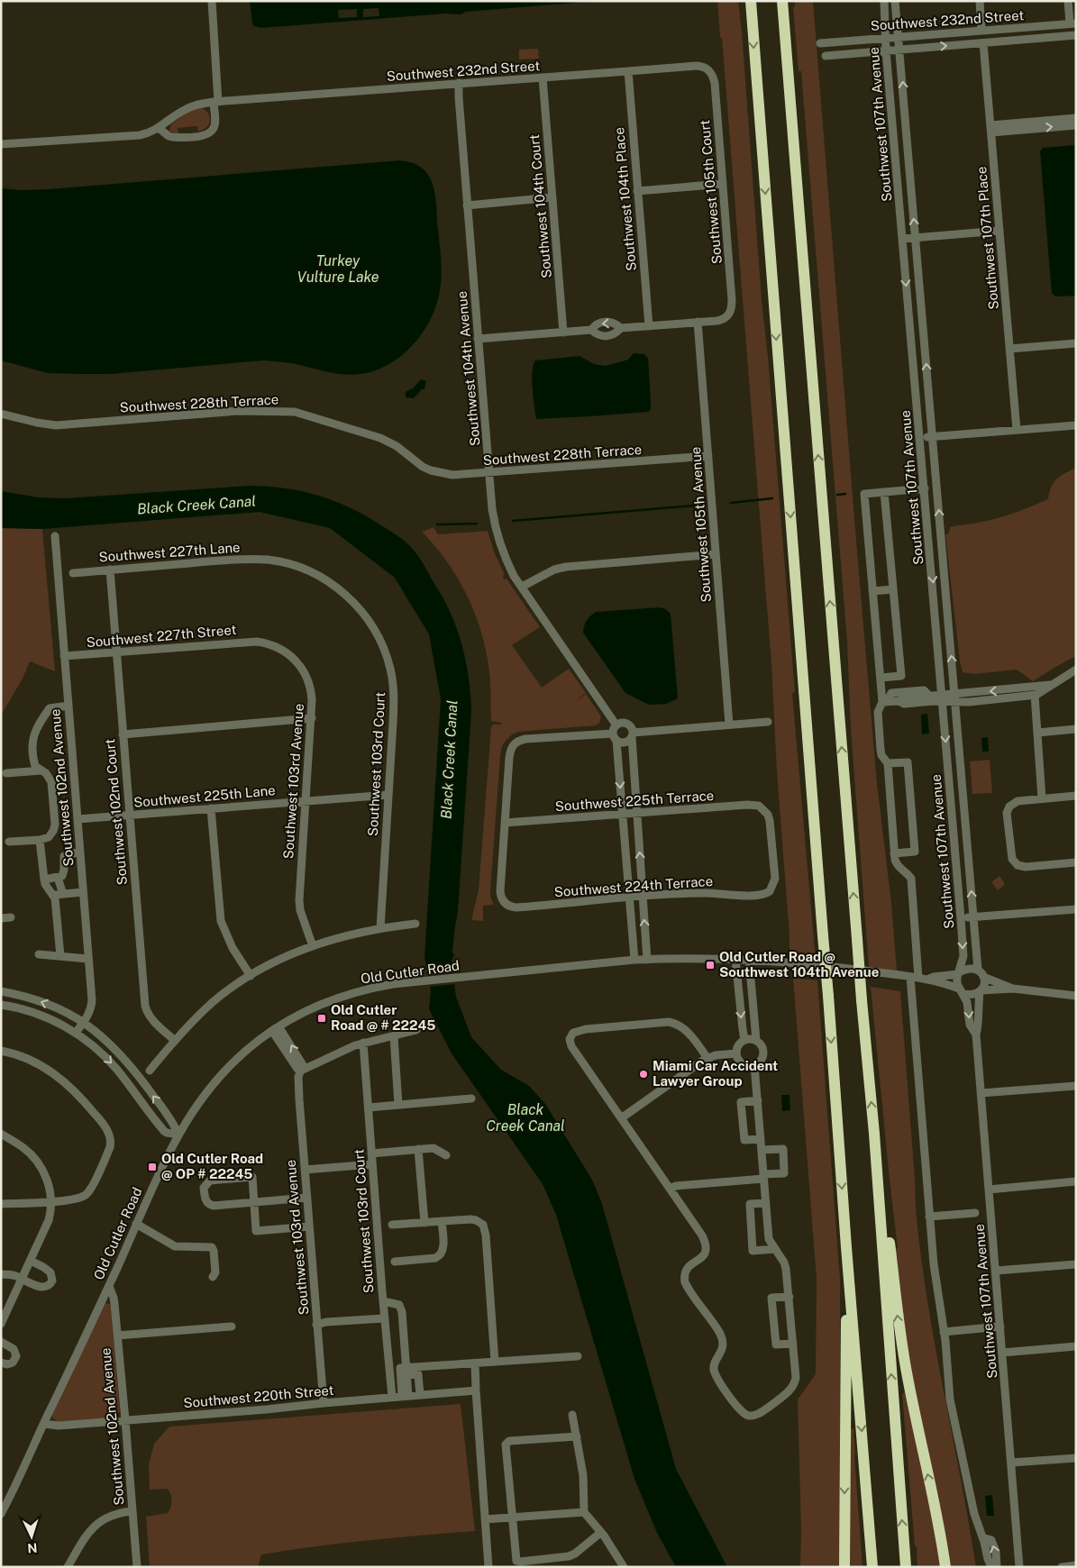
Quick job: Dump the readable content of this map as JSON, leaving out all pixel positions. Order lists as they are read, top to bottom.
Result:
{
  "streets": {
    "street": [
      "Southwest 232nd Street",
      "Southwest 107th Avenue",
      "Southwest 105th Court",
      "Southwest 104th Place",
      "Southwest 104th Court",
      "Southwest 107th Place",
      "Southwest 104th Avenue",
      "Southwest 228th Terrace",
      "Southwest 105th Avenue",
      "Southwest 227th Lane",
      "Southwest 227th Street",
      "Southwest 103rd Court",
      "Southwest 103rd Avenue",
      "Southwest 102nd Avenue",
      "Southwest 225th Lane",
      "Southwest 225th Terrace",
      "Southwest 102nd Court",
      "Southwest 224th Terrace",
      "Old Cutler Road",
      "Southwest 220th Street"
    ]
  },
  "crossings": [
    ["Southwest 232nd Street", "Southwest 107th Avenue"],
    ["Southwest 232nd Street", "Southwest 105th Court"],
    ["Southwest 232nd Street", "Southwest 104th Place"],
    ["Southwest 232nd Street", "Southwest 104th Court"],
    ["Southwest 232nd Street", "Southwest 107th Place"],
    ["Southwest 232nd Street", "Southwest 104th Avenue"],
    ["Southwest 107th Avenue", "Old Cutler Road"],
    ["Southwest 105th Court", "Southwest 105th Avenue"],
    ["Southwest 104th Avenue", "Southwest 228th Terrace"],
    ["Southwest 228th Terrace", "Southwest 105th Avenue"],
    ["Southwest 227th Lane", "Southwest 103rd Court"],
    ["Southwest 227th Lane", "Southwest 102nd Court"],
    ["Southwest 227th Street", "Southwest 103rd Avenue"],
    ["Southwest 227th Street", "Southwest 102nd Avenue"],
    ["Southwest 227th Street", "Southwest 102nd Court"],
    ["Southwest 103rd Court", "Southwest 225th Lane"],
    ["Southwest 103rd Court", "Southwest 220th Street"],
    ["Southwest 103rd Avenue", "Southwest 225th Lane"],
    ["Southwest 103rd Avenue", "Old Cutler Road"],
    ["Southwest 103rd Avenue", "Southwest 220th Street"],
    ["Southwest 102nd Avenue", "Southwest 225th Lane"],
    ["Southwest 102nd Avenue", "Old Cutler Road"],
    ["Southwest 102nd Avenue", "Southwest 220th Street"],
    ["Southwest 225th Lane", "Southwest 102nd Court"],
    ["Southwest 225th Terrace", "Southwest 224th Terrace"],
    ["Old Cutler Road", "Southwest 220th Street"]
  ],
  "water": ["Turkey Vulture Lake", "Black Creek Canal"],
  "places": {
    "transit": ["Old Cutler Road @ Southwest 104th Avenue", "Old Cutler Road @ # 22245", "Old Cutler Road @ OP # 22245"],
    "other": ["Miami Car Accident Lawyer Group"]
  },
  "north": "bottom"
}
